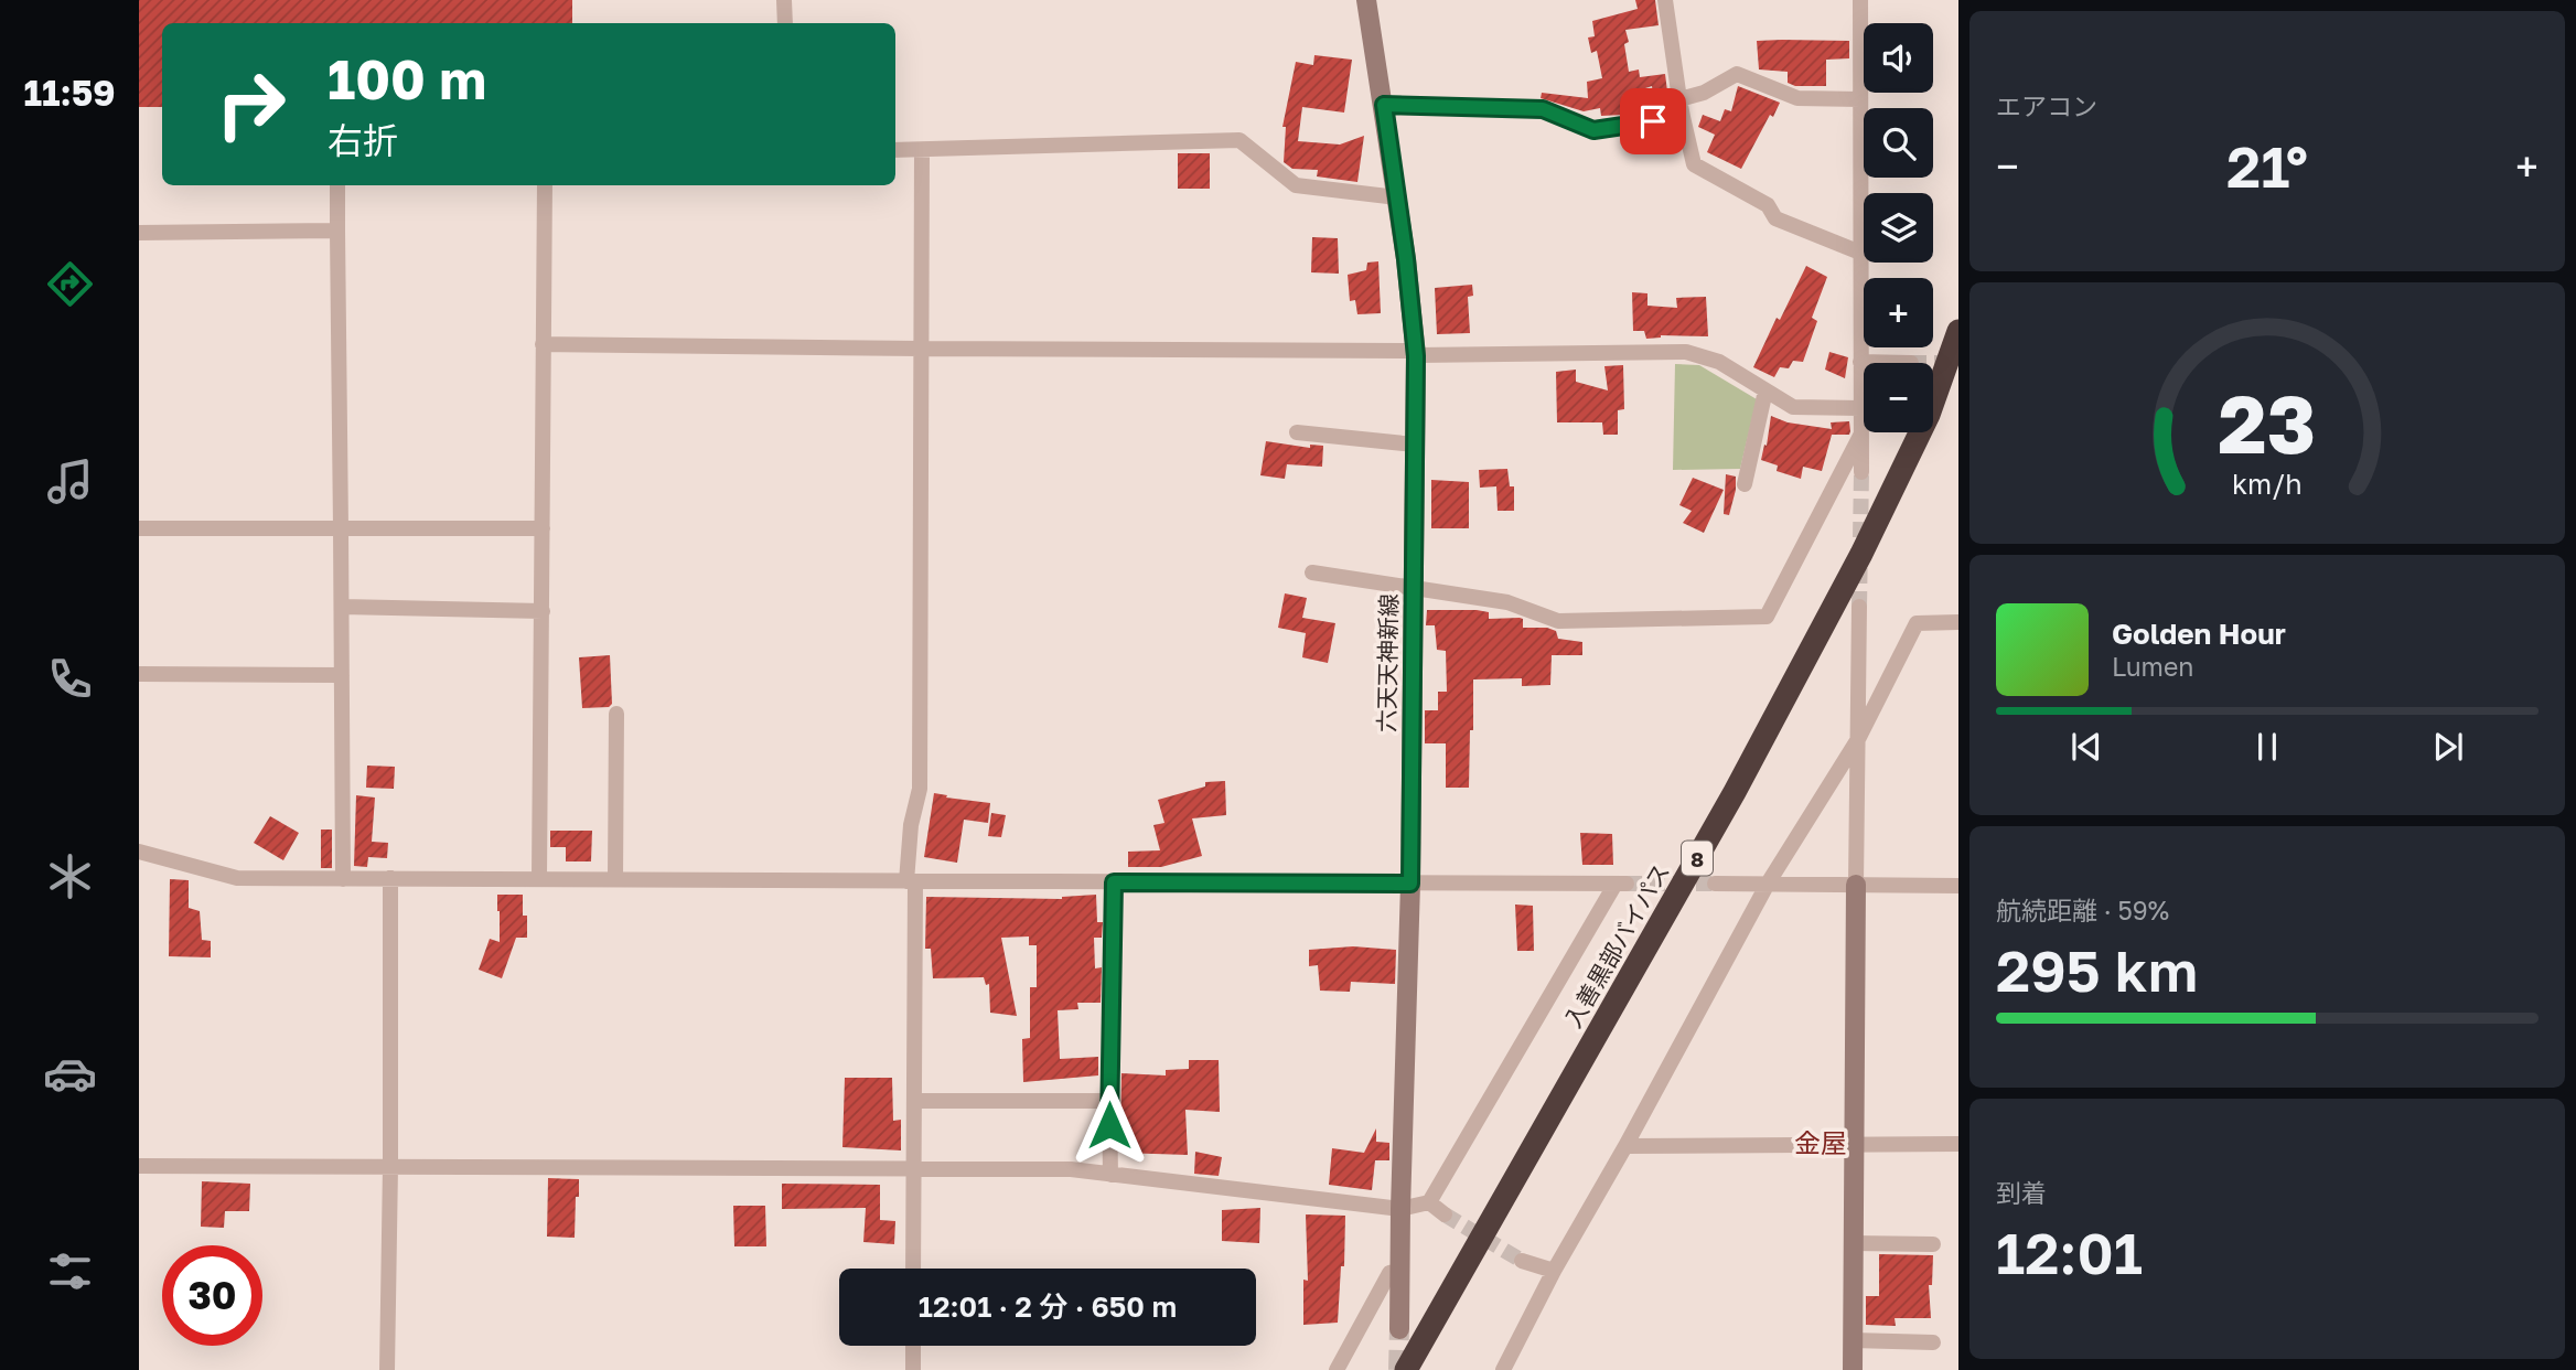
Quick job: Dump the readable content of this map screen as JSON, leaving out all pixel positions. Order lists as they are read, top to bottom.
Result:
{
  "streets": {
    "highway": ["8", "入善黒部バイパス"],
    "main road": ["六天天神新線"]
  },
  "districts": ["金屋"],
  "page": {
    "tabs": "11:59",
    "tile": [
      "エアコン",
      ["航続距離 · 59%", "295 km"],
      ["到着", "12:01"]
    ],
    "map_buttons": ["+", "−"],
    "turn": ["100 m", "右折"],
    "heat": ["−", "21°", "+"],
    "song": ["Golden Hour", "Lumen"],
    "limit": "30",
    "trip": "12:01 · 2 分 · 650 m",
    "gauge": ["23", "km/h"]
  }
}
